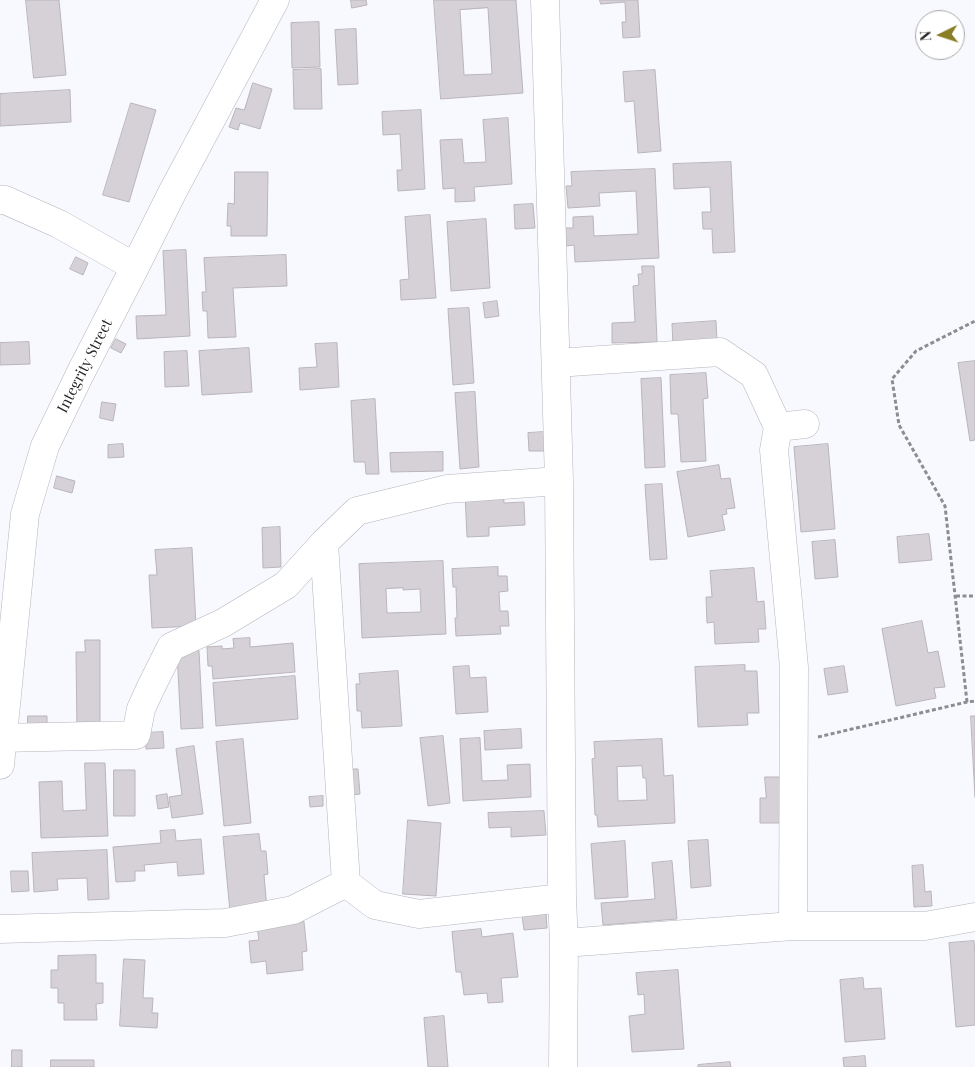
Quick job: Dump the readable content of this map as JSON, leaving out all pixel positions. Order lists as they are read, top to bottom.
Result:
{
  "streets": {
    "street": ["Integrity Street"]
  },
  "north": "left"
}
